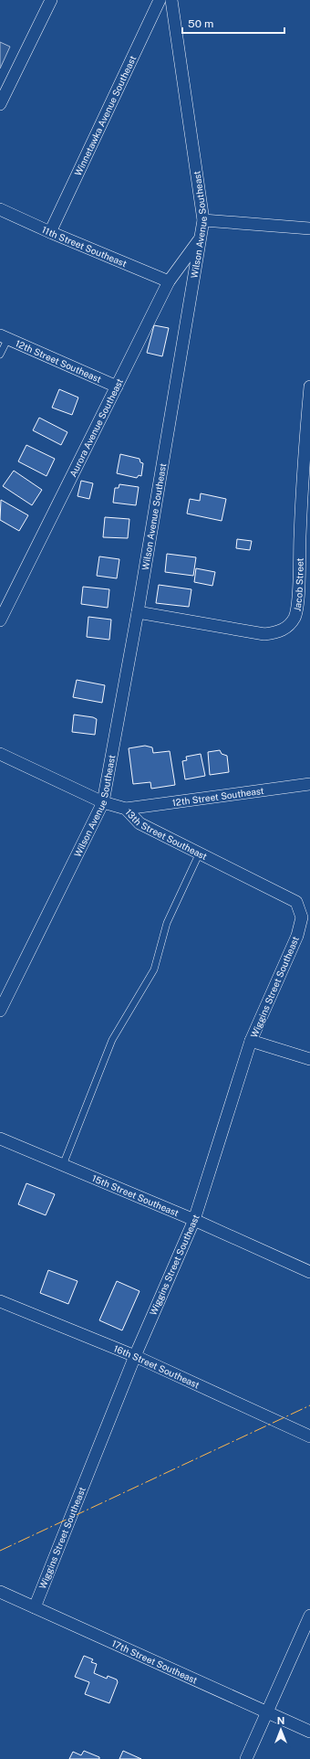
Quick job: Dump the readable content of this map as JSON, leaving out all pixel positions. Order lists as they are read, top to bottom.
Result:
{
  "streets": {
    "street": [
      "Winnetawka Avenue Southeast",
      "Wilson Avenue Southeast",
      "11th Street Southeast",
      "12th Street Southeast",
      "Aurora Avenue Southeast",
      "Jacob Street",
      "13th Street Southeast",
      "Wiggins Street Southeast",
      "15th Street Southeast",
      "16th Street Southeast",
      "17th Street Southeast"
    ]
  },
  "crossings": [
    ["Winnetawka Avenue Southeast", "11th Street Southeast"],
    ["Wilson Avenue Southeast", "Aurora Avenue Southeast"],
    ["Wilson Avenue Southeast", "Jacob Street"],
    ["Wilson Avenue Southeast", "13th Street Southeast"],
    ["11th Street Southeast", "Aurora Avenue Southeast"],
    ["12th Street Southeast", "Aurora Avenue Southeast"],
    ["12th Street Southeast", "13th Street Southeast"],
    ["13th Street Southeast", "Wiggins Street Southeast"],
    ["Wiggins Street Southeast", "15th Street Southeast"],
    ["Wiggins Street Southeast", "16th Street Southeast"],
    ["Wiggins Street Southeast", "17th Street Southeast"]
  ],
  "scale_bar": "50 m",
  "north": "top"
}
